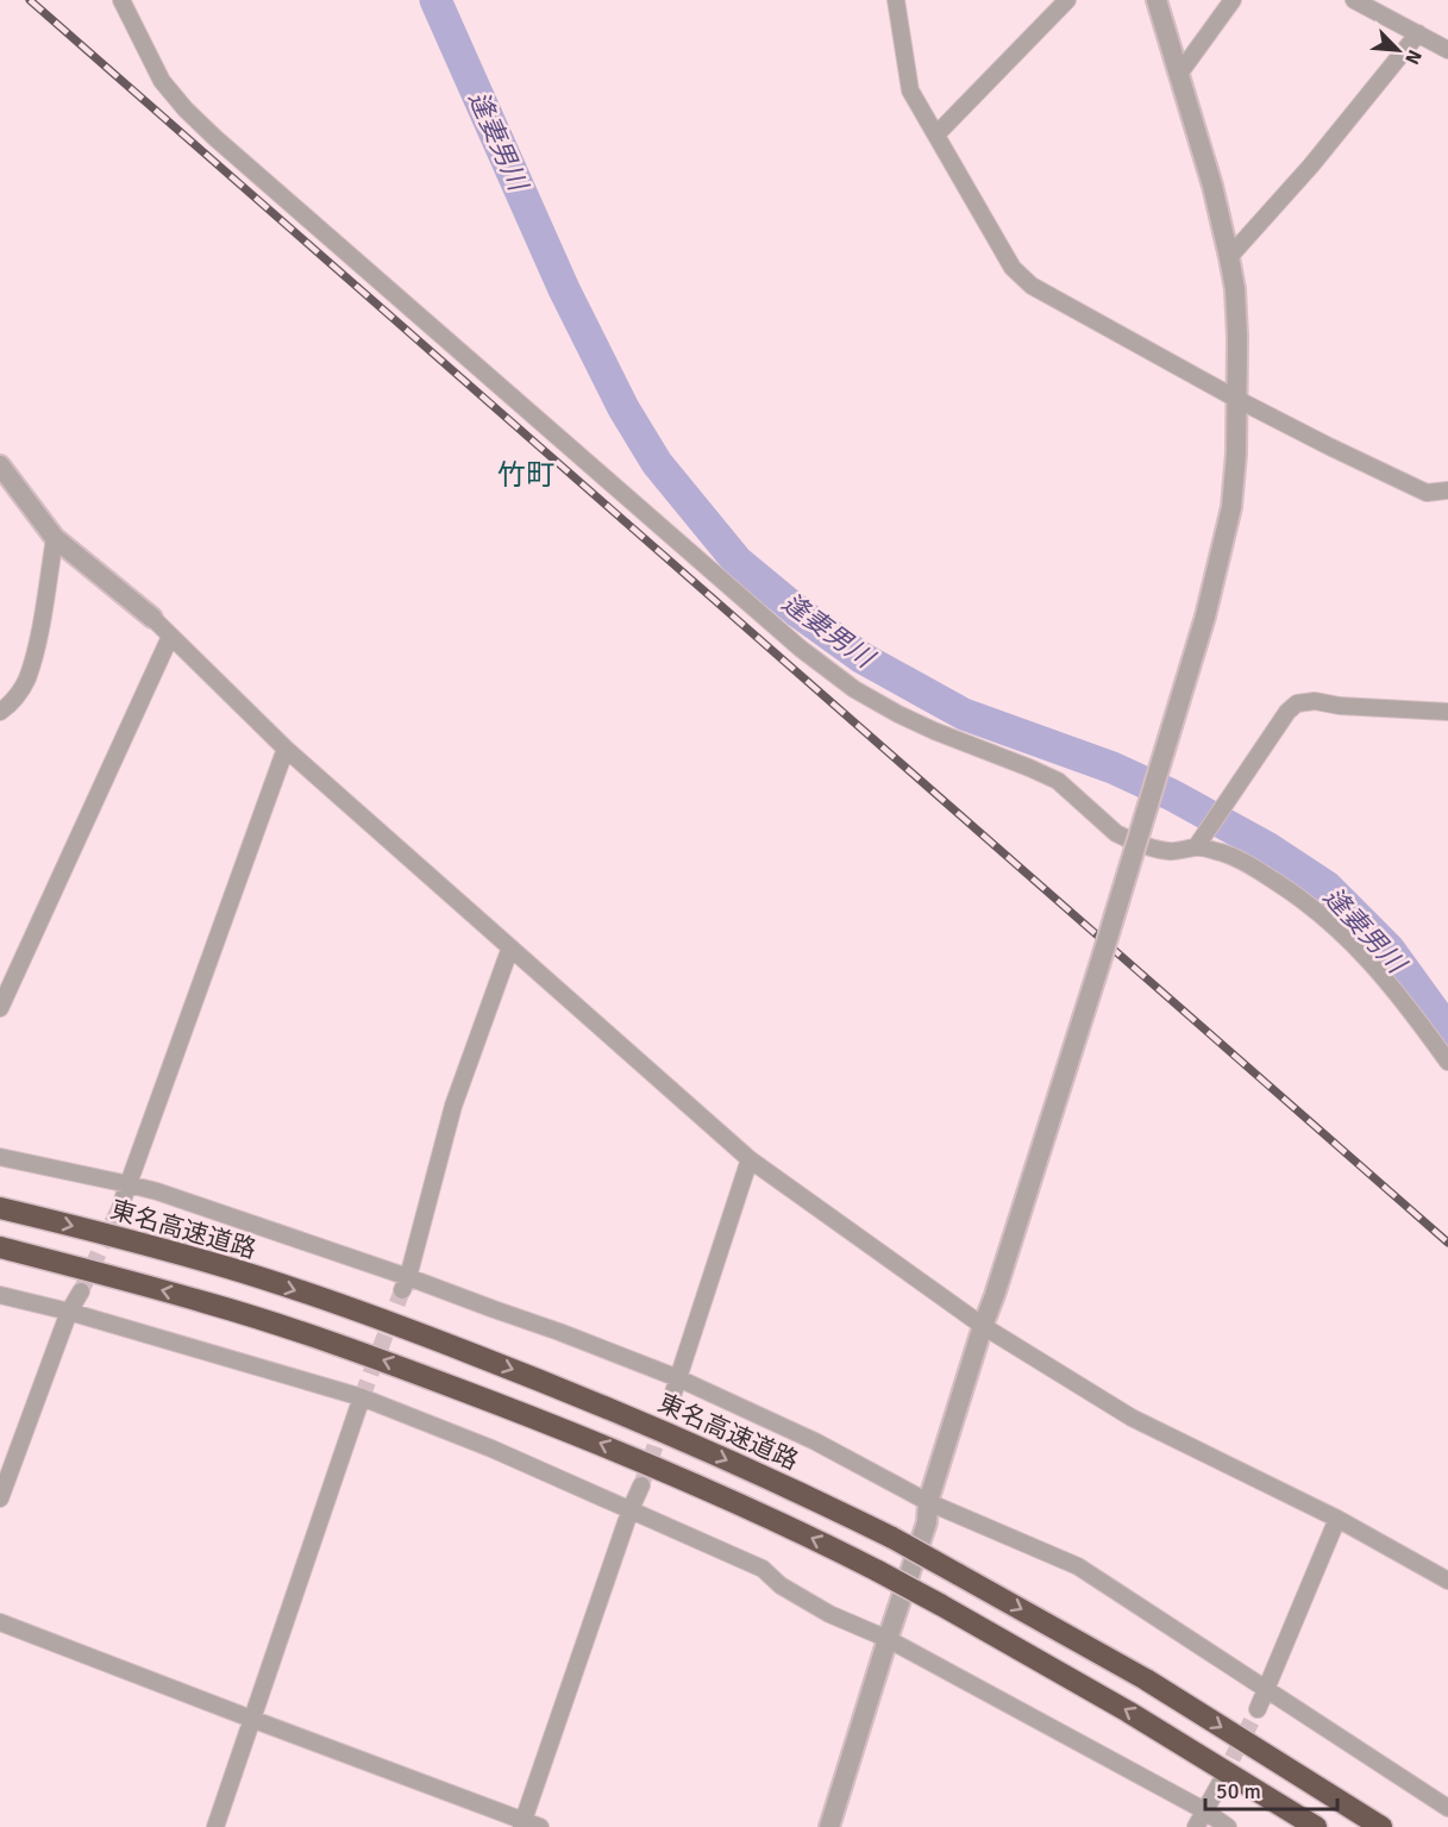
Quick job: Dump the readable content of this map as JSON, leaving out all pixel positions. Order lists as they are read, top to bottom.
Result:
{
  "streets": {
    "highway": ["東名高速道路"]
  },
  "districts": ["竹町"],
  "water": ["逢妻男川"],
  "scale_bar": "50 m",
  "north": "bottom right"
}
